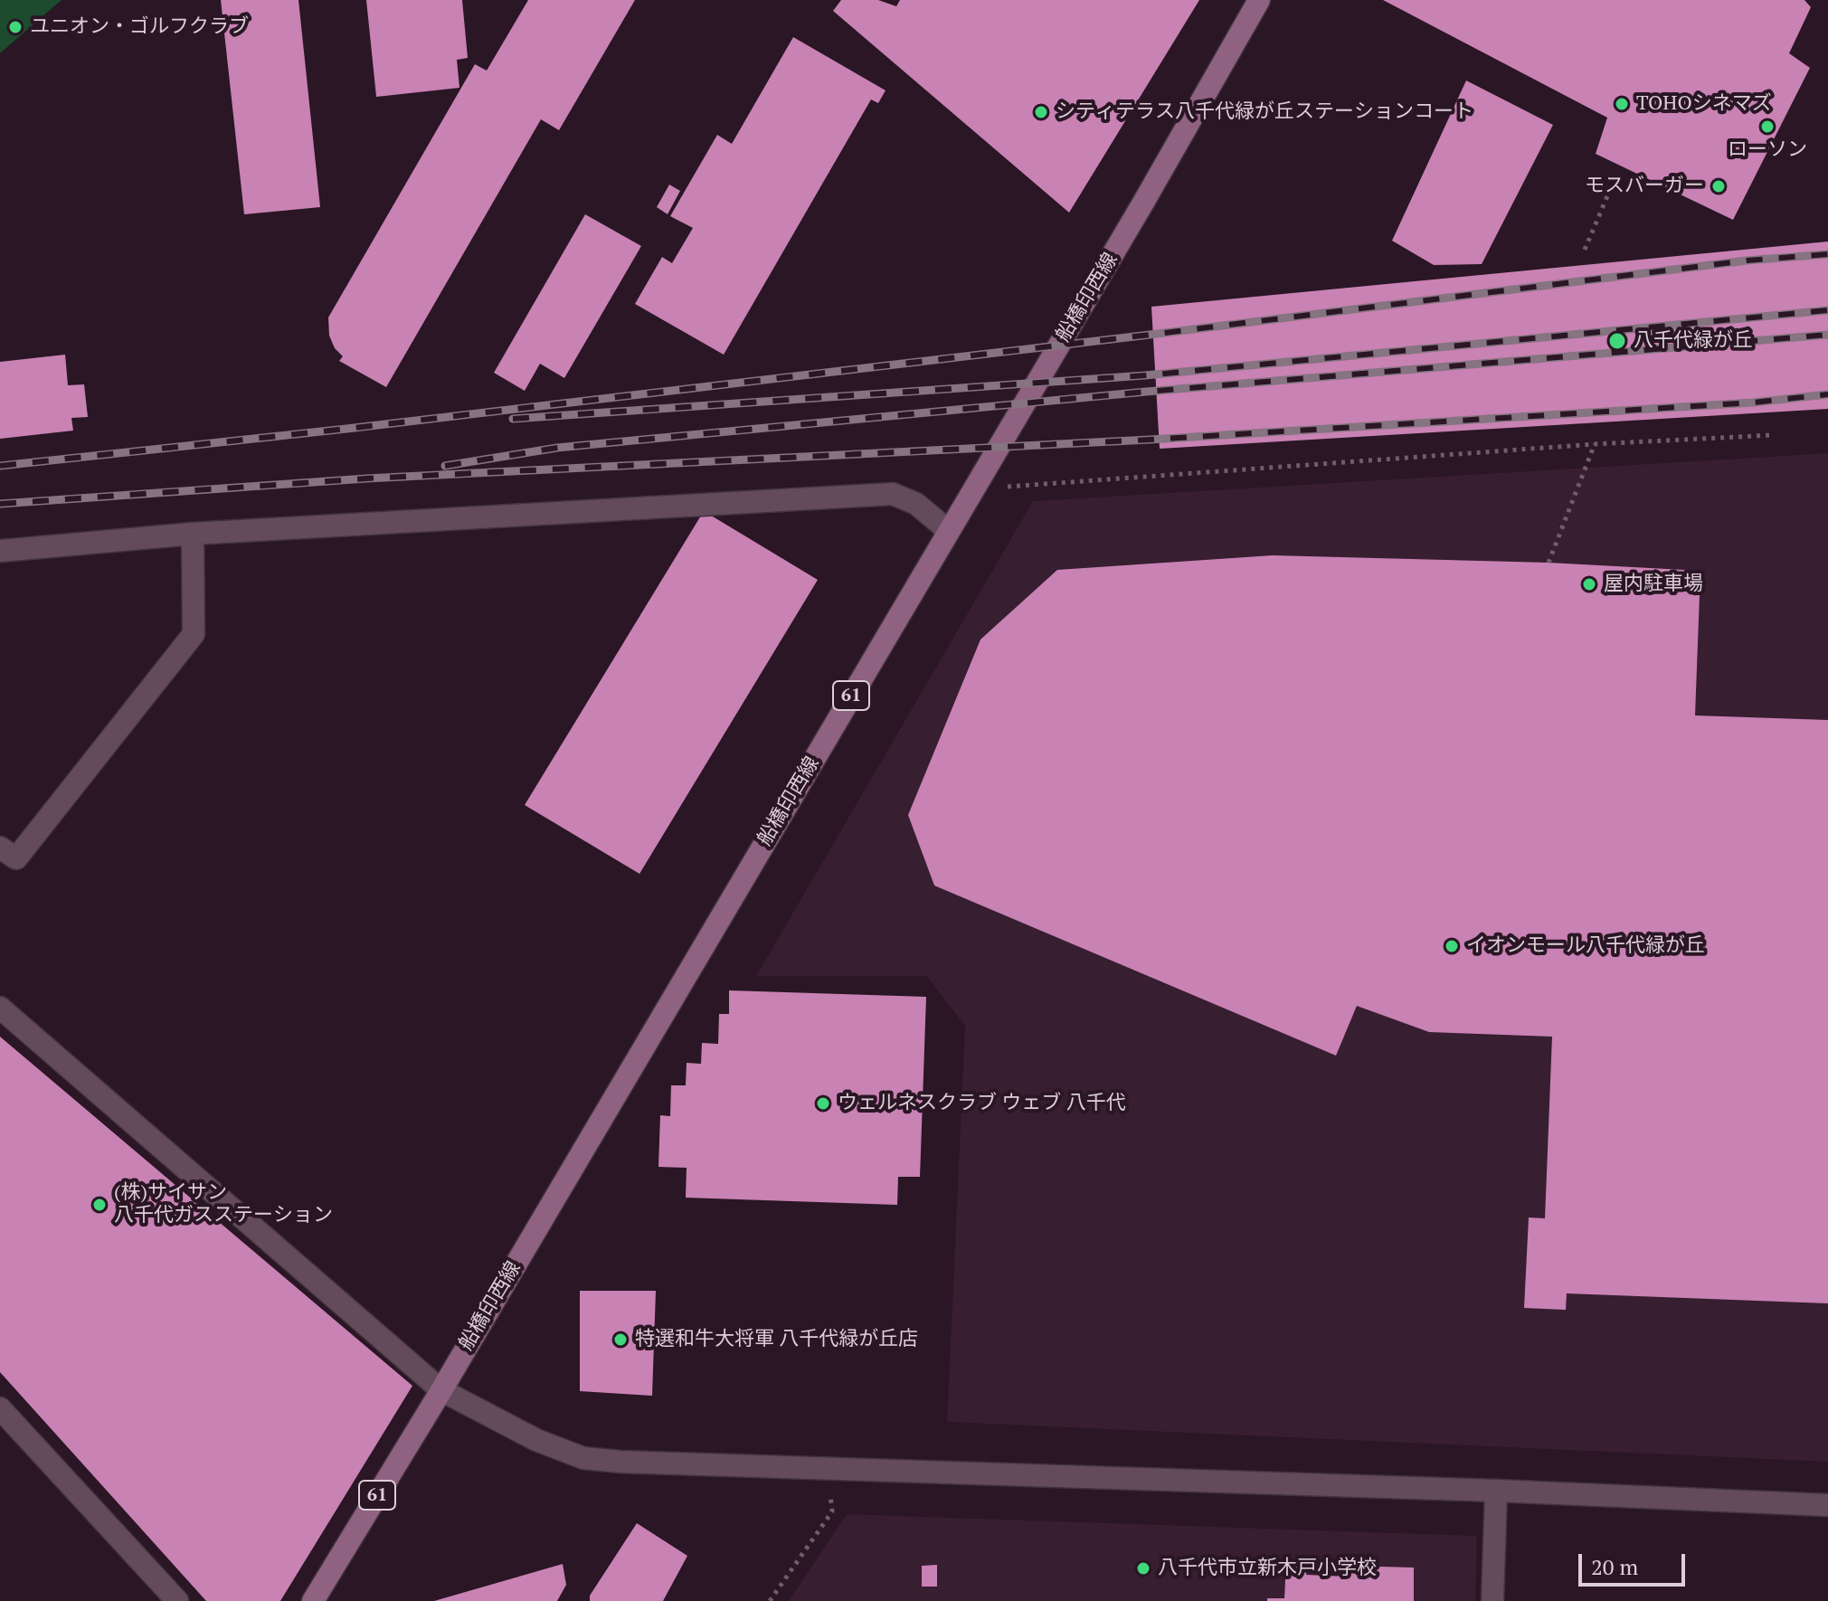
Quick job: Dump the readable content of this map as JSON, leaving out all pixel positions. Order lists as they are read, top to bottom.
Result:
{
  "streets": {
    "main road": ["船橋印西線", "61"]
  },
  "places": [
    "ユニオン・ゴルフクラブ",
    "TOHOシネマズ",
    "シティテラス八千代緑が丘ステーションコート",
    "ローソン",
    "モスバーガー",
    "八千代緑が丘",
    "屋内駐車場",
    "イオンモール八千代緑が丘",
    "ウェルネスクラブ ウェブ 八千代",
    "(株)サイサン 八千代ガスステーション",
    "特選和牛大将軍 八千代緑が丘店",
    "八千代市立新木戸小学校"
  ],
  "scale_bar": "20 m"
}
